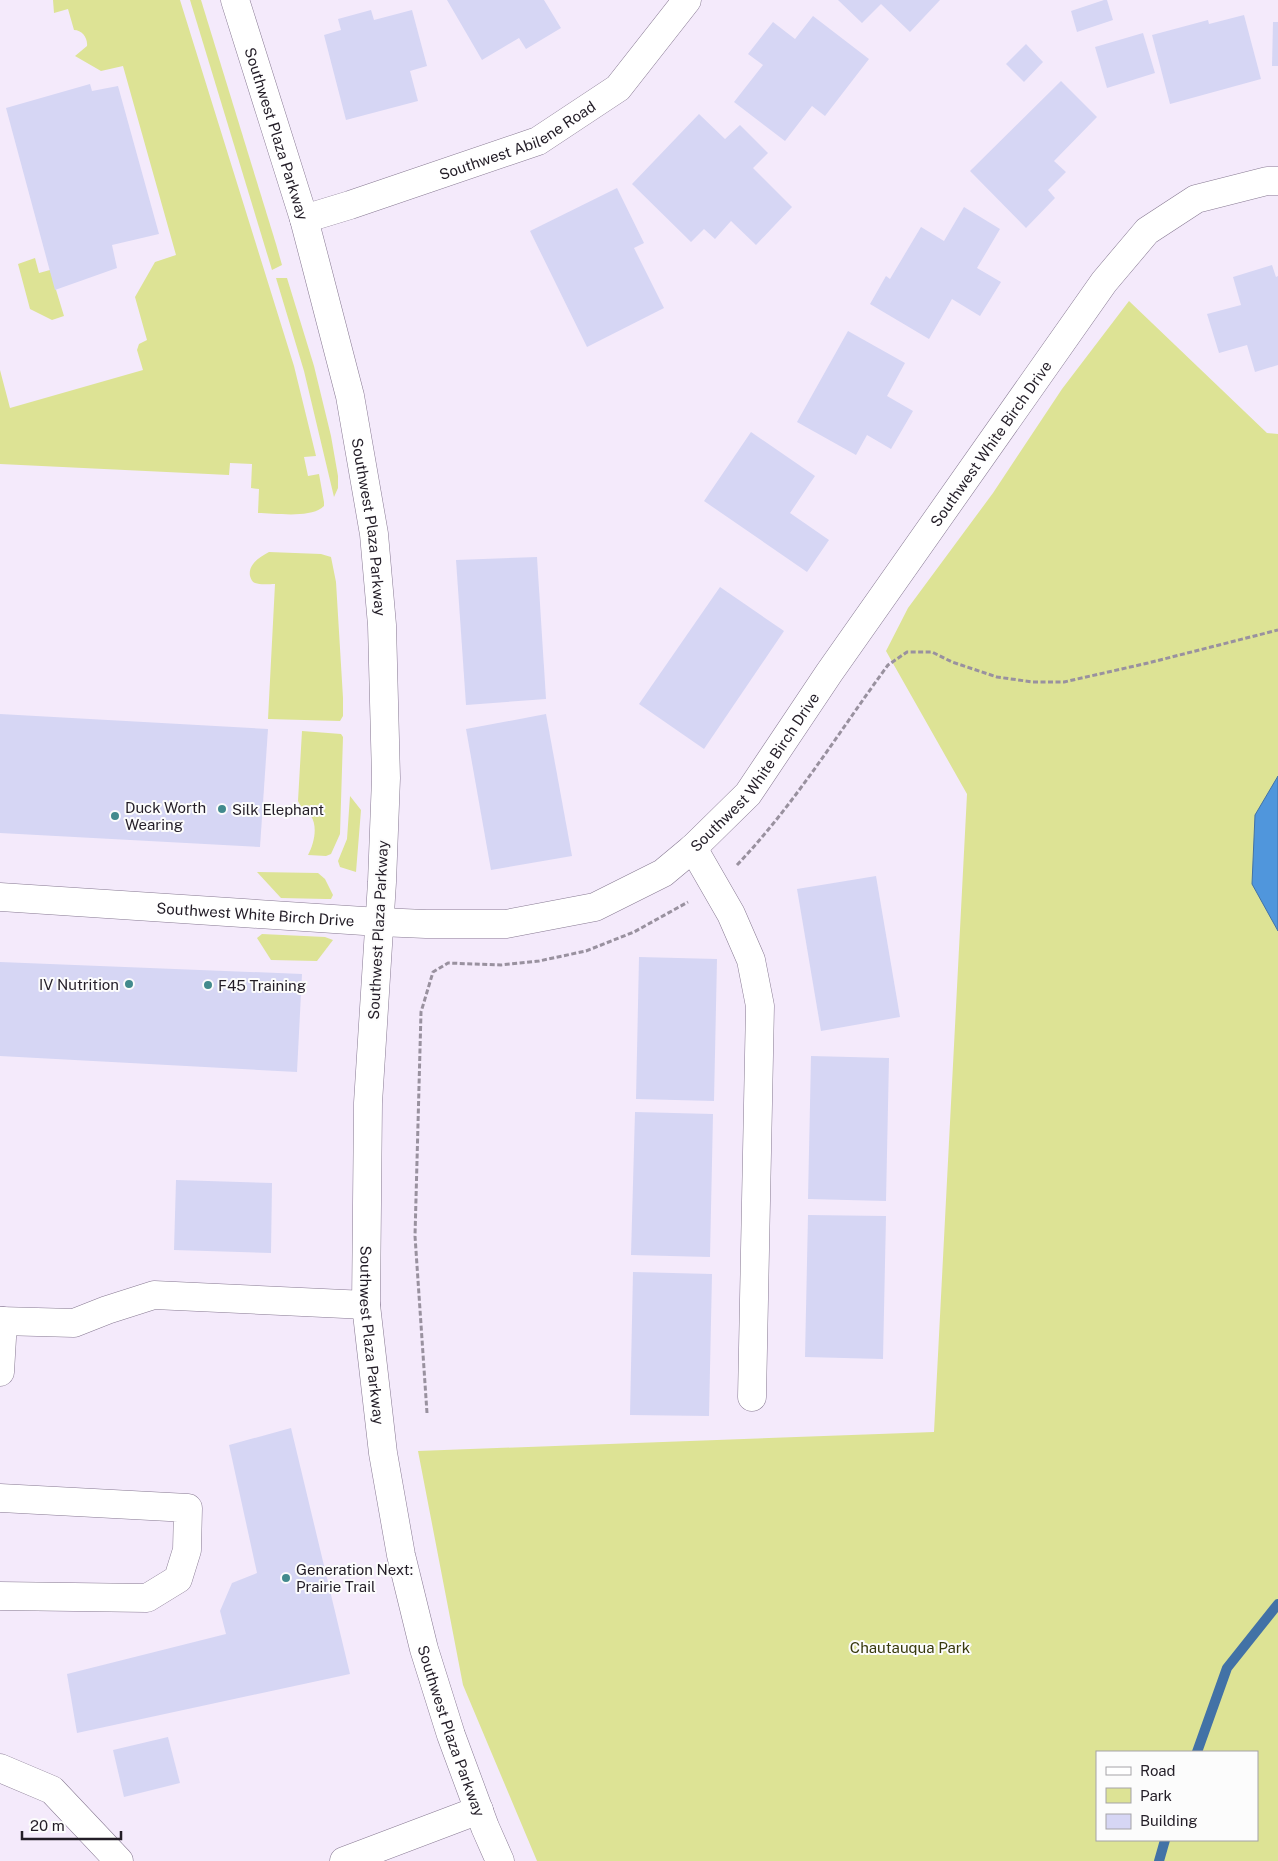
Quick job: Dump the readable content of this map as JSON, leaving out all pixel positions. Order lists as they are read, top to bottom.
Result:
{
  "streets": {
    "street": ["Southwest Plaza Parkway", "Southwest Abilene Road", "Southwest White Birch Drive"]
  },
  "crossings": [
    ["Southwest Plaza Parkway", "Southwest Abilene Road"],
    ["Southwest Plaza Parkway", "Southwest White Birch Drive"]
  ],
  "parks": ["Chautauqua Park"],
  "places": [
    "Silk Elephant",
    "Duck Worth Wearing",
    "IV Nutrition",
    "F45 Training",
    "Generation Next: Prairie Trail"
  ],
  "legend": ["Road", "Park", "Building"],
  "scale_bar": "20 m"
}
